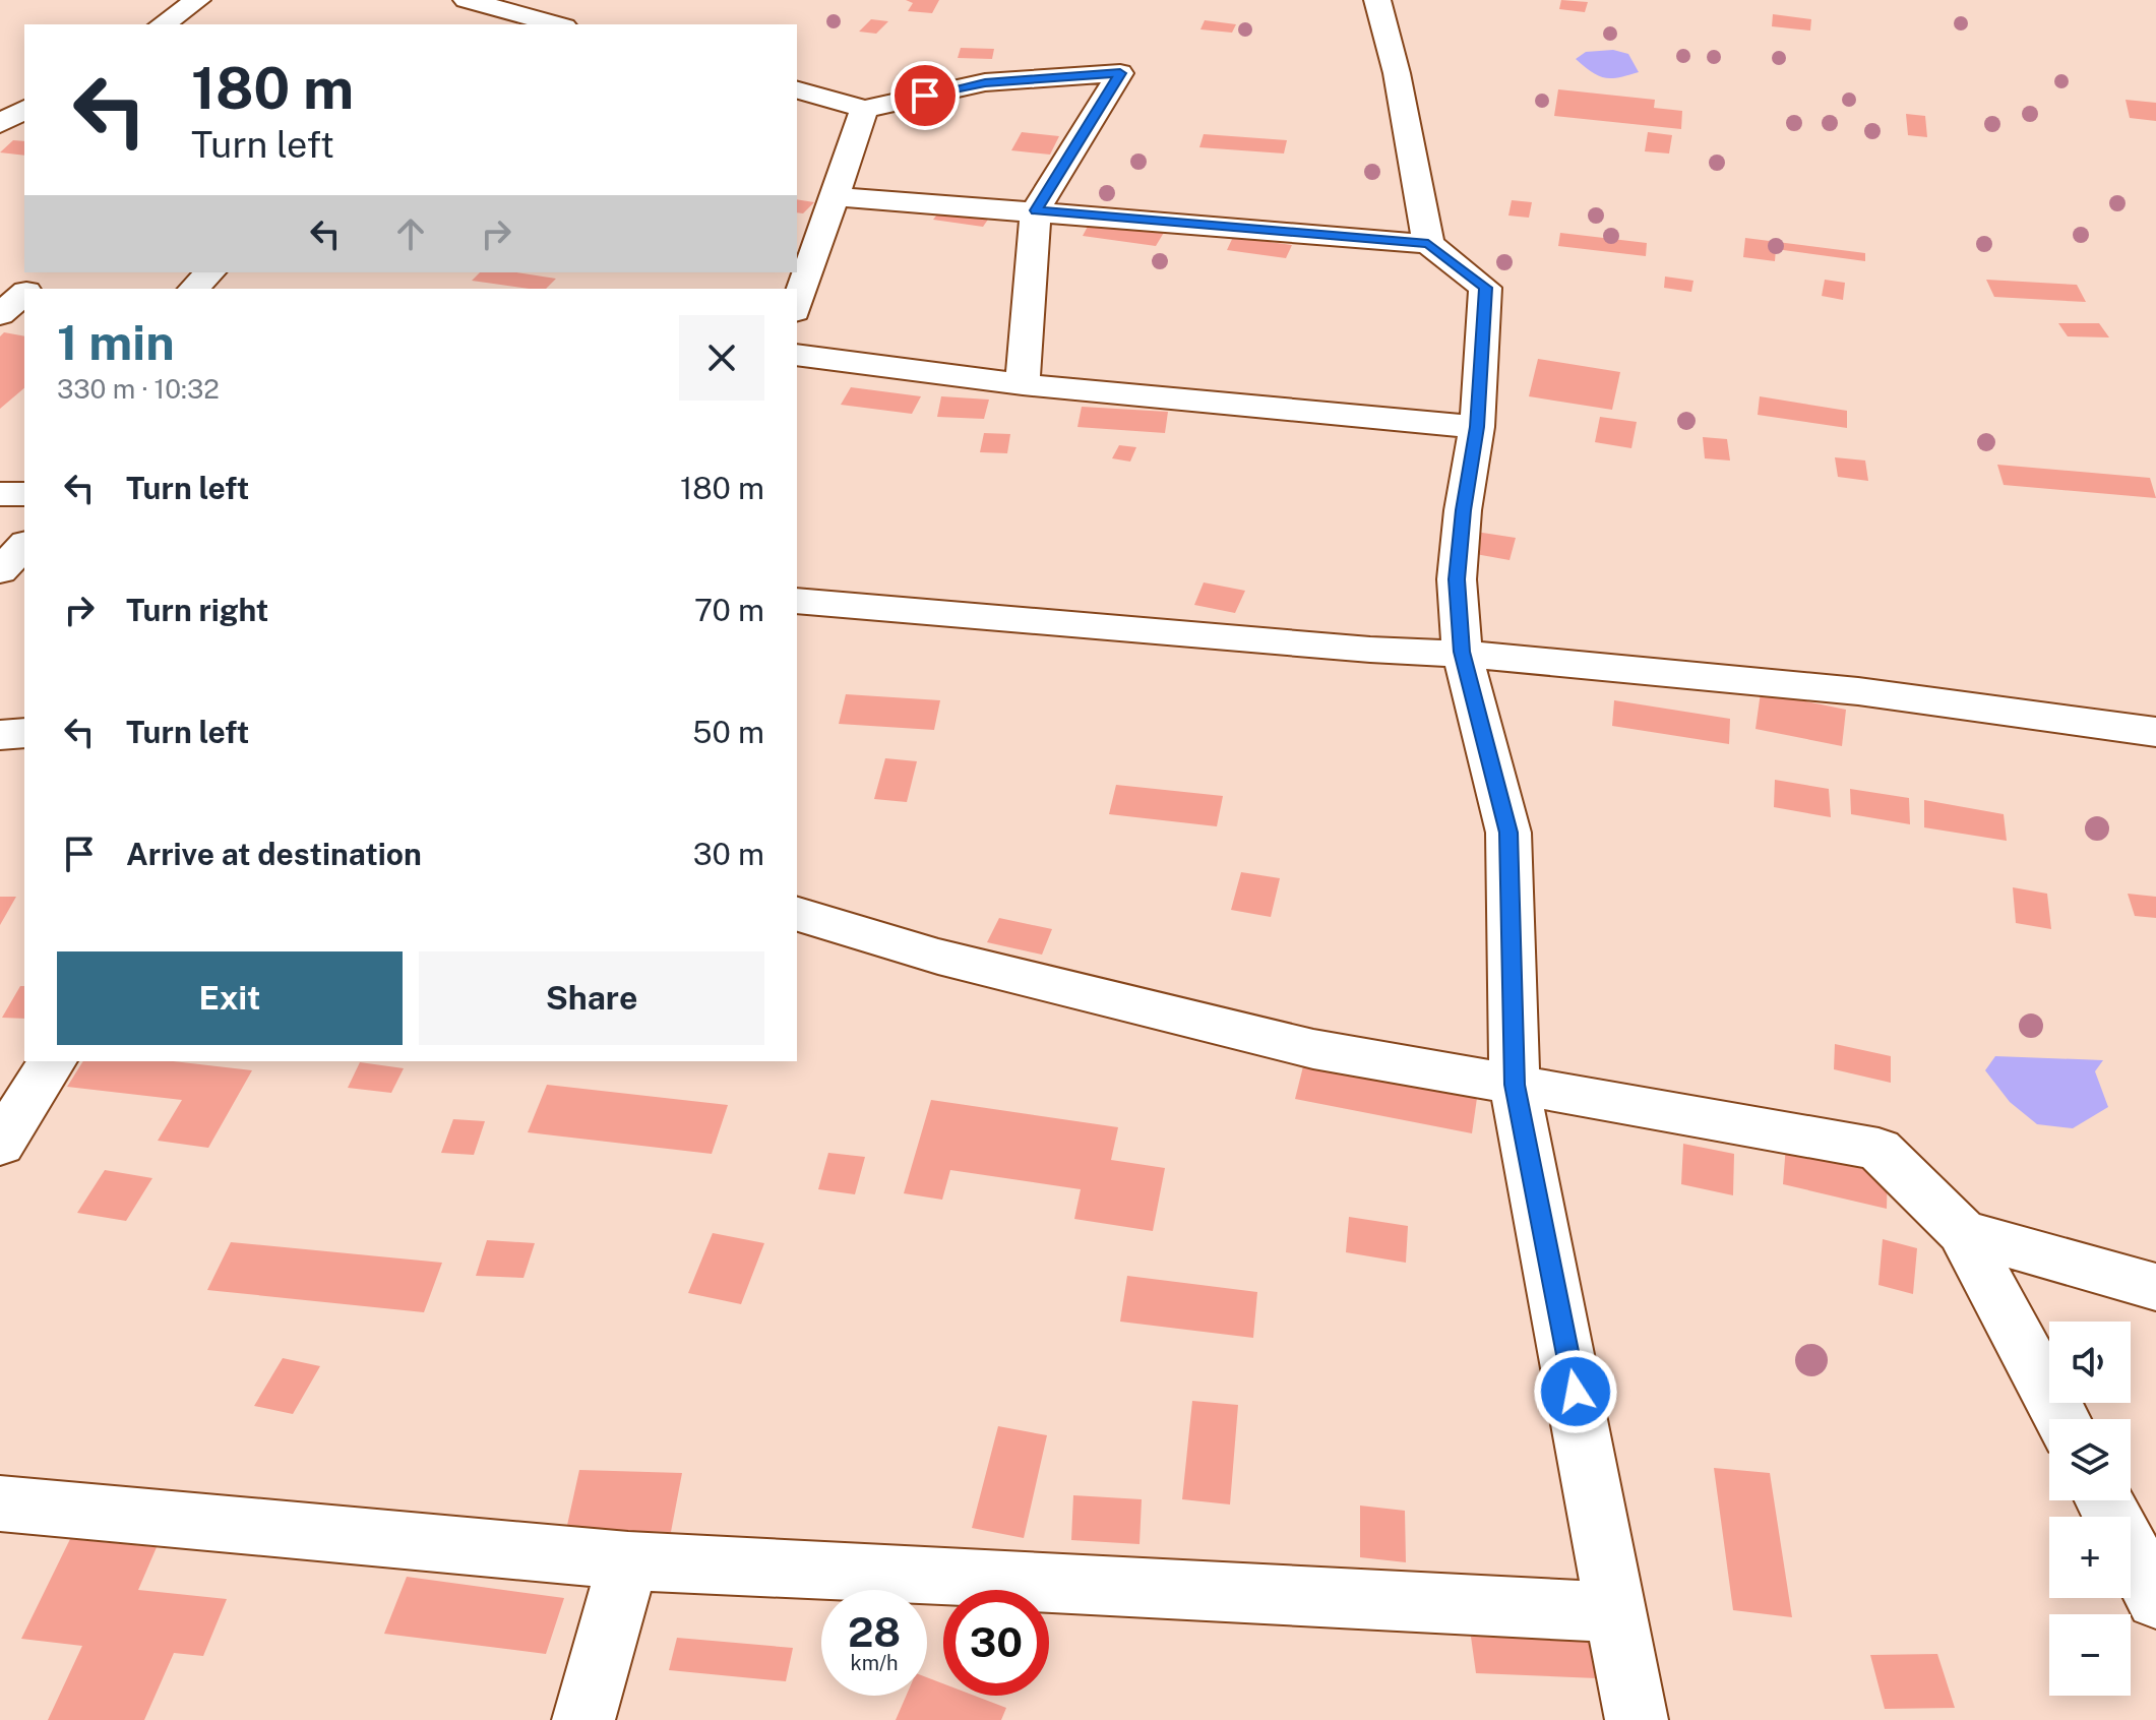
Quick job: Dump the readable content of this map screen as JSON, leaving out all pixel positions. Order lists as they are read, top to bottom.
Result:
{
  "page": {
    "turn": ["180 m", "Turn left"],
    "heading": ["1 min", "330 m · 10:32"],
    "list": [
      {
        "name": "Turn left",
        "value": "180 m"
      },
      {
        "name": "Turn right",
        "value": "70 m"
      },
      {
        "name": "Turn left",
        "value": "50 m"
      },
      {
        "name": "Arrive at destination",
        "value": "30 m"
      }
    ],
    "buttons": ["Exit", "Share"],
    "map_buttons": ["+", "−"],
    "speed": "28 km/h",
    "limit": "30"
  }
}
